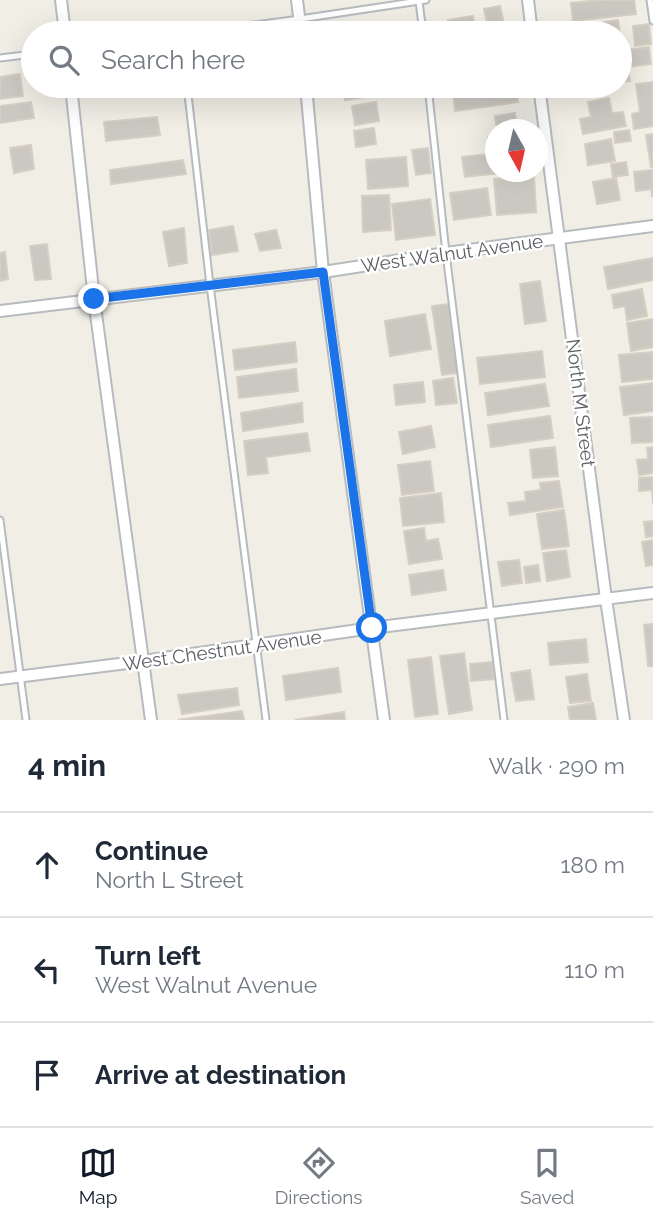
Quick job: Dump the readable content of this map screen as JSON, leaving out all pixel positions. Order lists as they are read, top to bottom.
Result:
{
  "streets": {
    "street": ["West Walnut Avenue", "North M Street", "West Chestnut Avenue"]
  },
  "crossings": [
    ["West Walnut Avenue", "North M Street"],
    ["North M Street", "West Chestnut Avenue"]
  ],
  "north": "bottom",
  "page": {
    "search": "Search here",
    "heading": ["4 min", "Walk · 290 m"],
    "list": [
      ["Continue", "North L Street", "180 m"],
      ["Turn left", "West Walnut Avenue", "110 m"],
      "Arrive at destination"
    ],
    "nav": ["Map", "Directions", "Saved"]
  }
}
